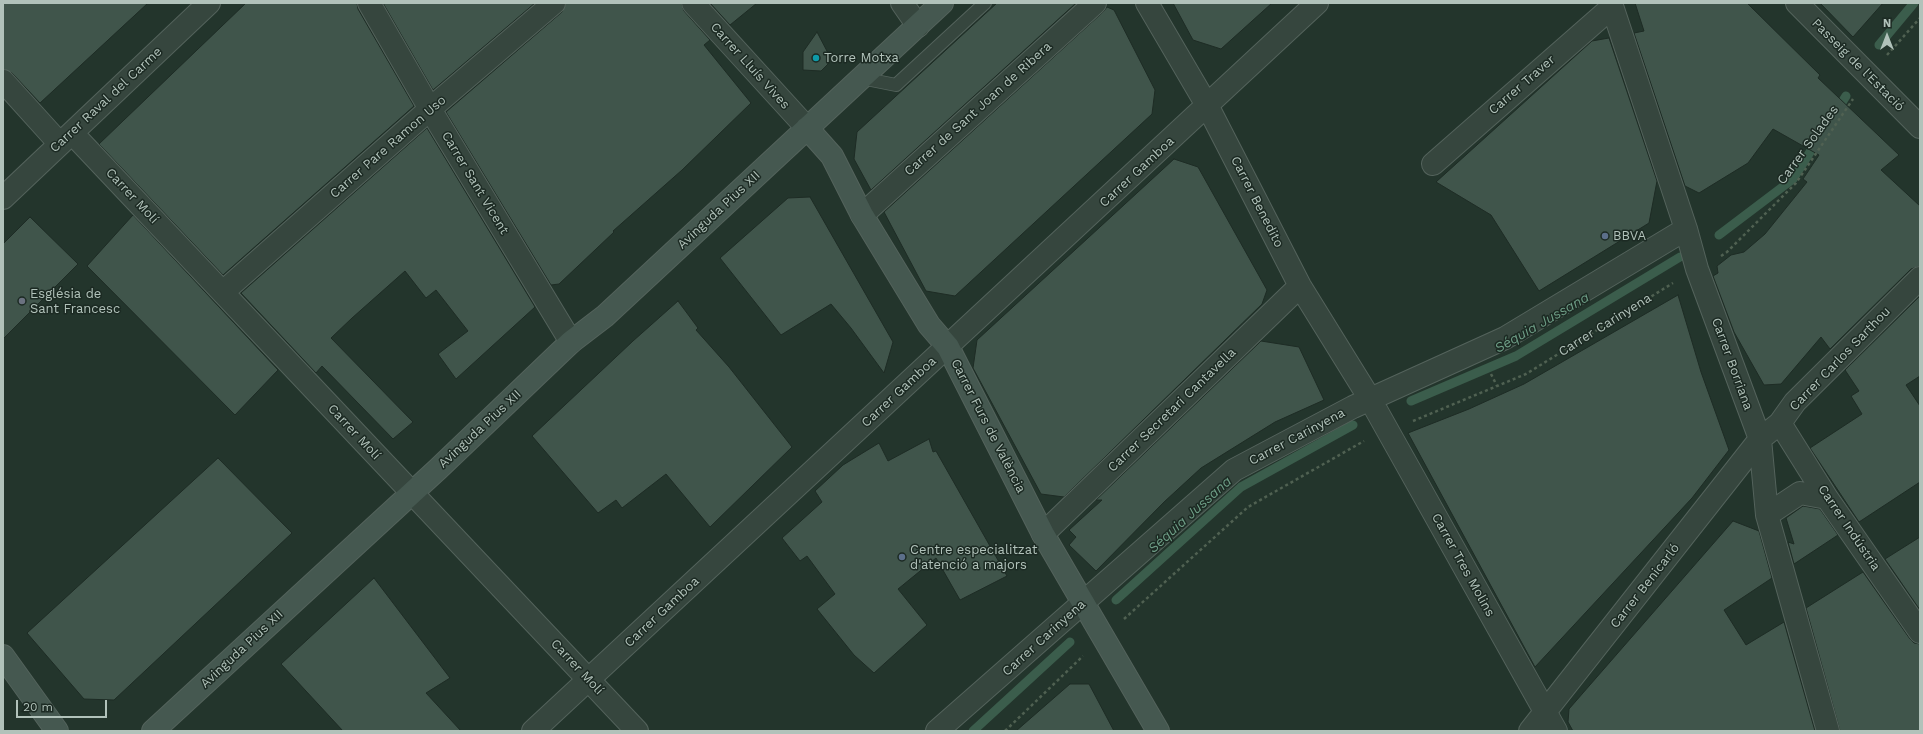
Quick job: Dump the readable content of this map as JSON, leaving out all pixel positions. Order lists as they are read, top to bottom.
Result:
{
  "streets": {
    "main road": ["Avinguda Pius XII", "Carrer Furs de València"],
    "street": [
      "Passeig de l'Estació",
      "Carrer Lluís Vives",
      "Carrer Traver",
      "Carrer Raval del Carme",
      "Carrer de Sant Joan de Ribera",
      "Carrer Pare Ramon Uso",
      "Carrer Gamboa",
      "Carrer Sant Vicent",
      "Carrer Molí",
      "Carrer Benedito",
      "Carrer Carinyena",
      "Carrer Carlos Sarthou",
      "Carrer Borriana",
      "Carrer Secretari Cantavella",
      "Carrer Indústria",
      "Carrer Tres Molins",
      "Carrer Benicarló"
    ],
    "path": ["Carrer Solades"]
  },
  "crossings": [
    ["Passeig de l'Estació", "Carrer Solades"],
    ["Carrer Lluís Vives", "Avinguda Pius XII"],
    ["Carrer Lluís Vives", "Carrer Furs de València"],
    ["Carrer Traver", "Carrer Borriana"],
    ["Carrer Raval del Carme", "Carrer Molí"],
    ["Carrer de Sant Joan de Ribera", "Carrer Furs de València"],
    ["Carrer Solades", "Carrer Carinyena"],
    ["Carrer Solades", "Carrer Borriana"],
    ["Carrer Pare Ramon Uso", "Carrer Sant Vicent"],
    ["Carrer Pare Ramon Uso", "Carrer Molí"],
    ["Carrer Gamboa", "Carrer Molí"],
    ["Carrer Gamboa", "Carrer Benedito"],
    ["Carrer Gamboa", "Carrer Furs de València"],
    ["Carrer Sant Vicent", "Avinguda Pius XII"],
    ["Carrer Molí", "Avinguda Pius XII"],
    ["Carrer Benedito", "Carrer Carinyena"],
    ["Carrer Benedito", "Carrer Secretari Cantavella"],
    ["Carrer Benedito", "Carrer Tres Molins"],
    ["Avinguda Pius XII", "Carrer Furs de València"],
    ["Carrer Carinyena", "Carrer Borriana"],
    ["Carrer Carinyena", "Carrer Furs de València"],
    ["Carrer Carinyena", "Carrer Tres Molins"],
    ["Carrer Carlos Sarthou", "Carrer Borriana"],
    ["Carrer Carlos Sarthou", "Carrer Indústria"],
    ["Carrer Carlos Sarthou", "Carrer Benicarló"],
    ["Carrer Borriana", "Carrer Benicarló"],
    ["Carrer Secretari Cantavella", "Carrer Furs de València"],
    ["Carrer Tres Molins", "Carrer Benicarló"]
  ],
  "water": ["Séquia Jussana"],
  "places": [
    "Torre Motxa",
    "BBVA",
    "Església de Sant Francesc",
    "Centre especialitzat d'atenció a majors"
  ],
  "scale_bar": "20 m",
  "north": "top"
}
